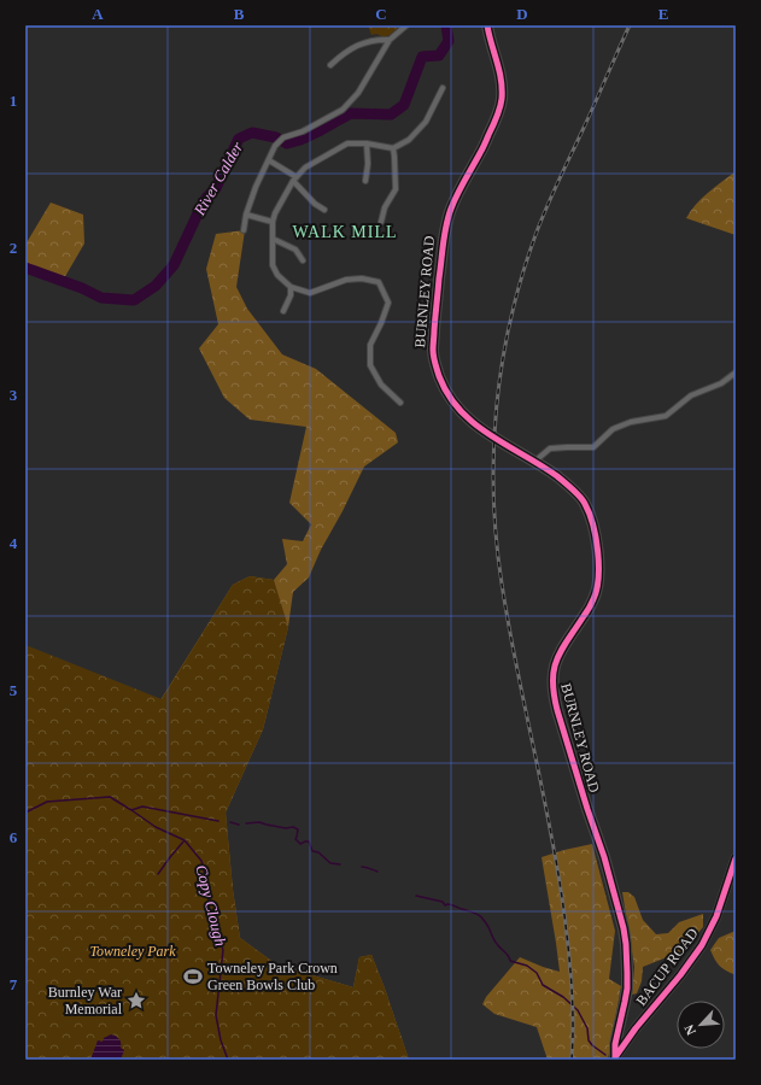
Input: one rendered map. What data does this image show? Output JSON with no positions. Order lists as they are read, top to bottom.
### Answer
{
  "streets": {
    "highway": ["BURNLEY ROAD"],
    "main road": ["BACUP ROAD"]
  },
  "crossings": [
    ["BURNLEY ROAD", "BACUP ROAD"]
  ],
  "districts": ["WALK MILL"],
  "water": ["River Calder", "Copy Clough"],
  "parks": ["Towneley Park"],
  "places": {
    "sports": ["Towneley Park Crown Green Bowls Club"],
    "place": ["Burnley War Memorial"]
  },
  "north": "bottom left",
  "grid": {
    "columns": [
      "A",
      "B",
      "C",
      "D",
      "E"
    ],
    "rows": [
      "1",
      "2",
      "3",
      "4",
      "5",
      "6",
      "7"
    ]
  }
}
